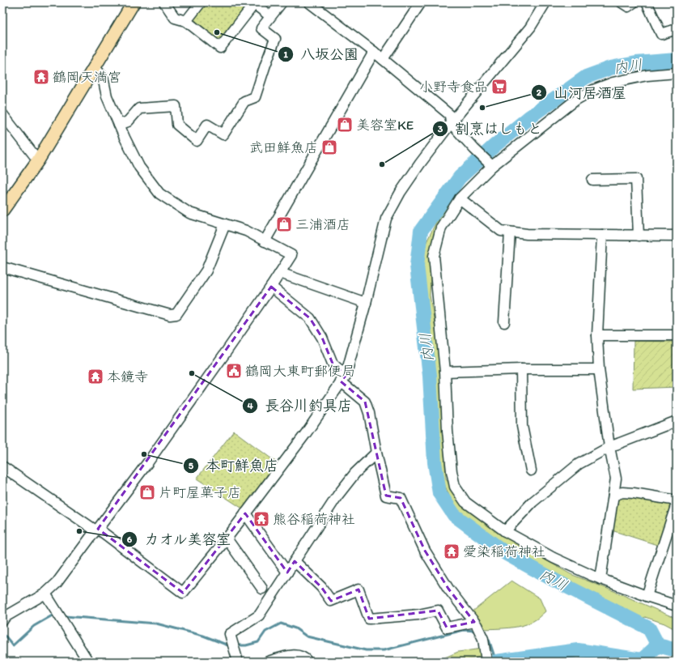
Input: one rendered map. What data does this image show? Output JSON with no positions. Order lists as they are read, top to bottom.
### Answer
{
  "water": ["内川"],
  "places": {
    "other": [
      "八坂公園",
      "山河居酒屋",
      "割烹はしもと",
      "長谷川釣具店",
      "本町鮮魚店",
      "カオル美容室"
    ],
    "temple": [
      "鶴岡天満宮",
      "本鏡寺",
      "熊谷稲荷神社",
      "愛染稲荷神社"
    ],
    "supermarket": ["小野寺食品"],
    "shop": [
      "美容室KE",
      "武田鮮魚店",
      "三浦酒店",
      "片町屋菓子店"
    ],
    "public building": ["鶴岡大東町郵便局"]
  }
}
